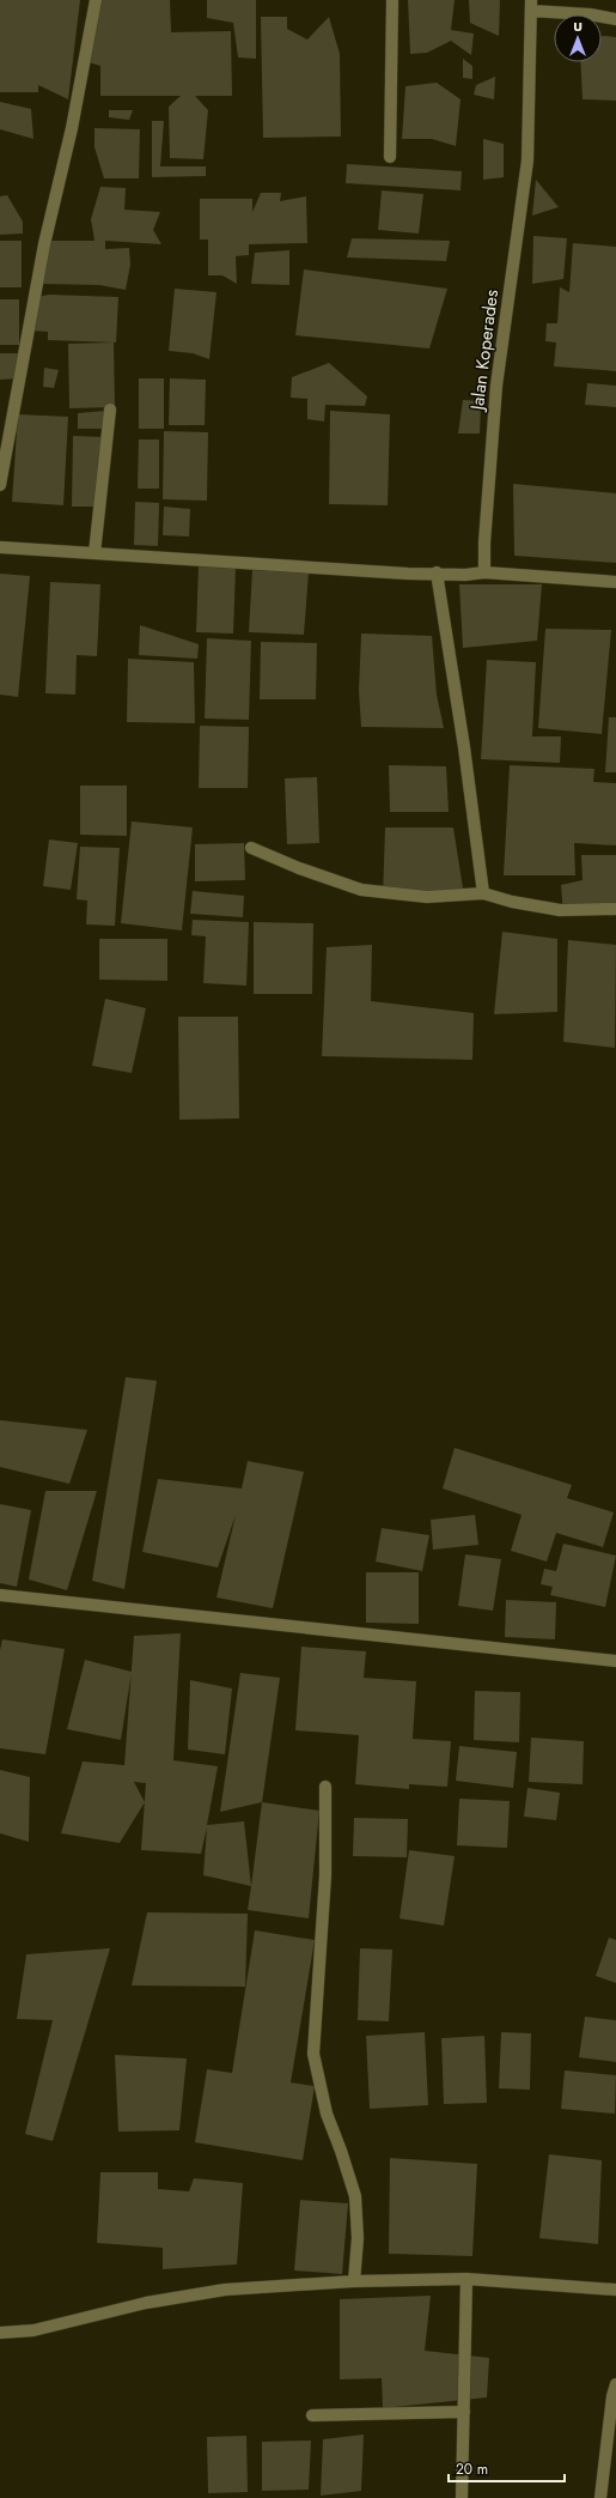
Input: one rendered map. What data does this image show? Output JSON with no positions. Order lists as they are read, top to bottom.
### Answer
{
  "streets": {
    "street": ["Jalan Koperades"]
  },
  "scale_bar": "20 m",
  "north": "top"
}
